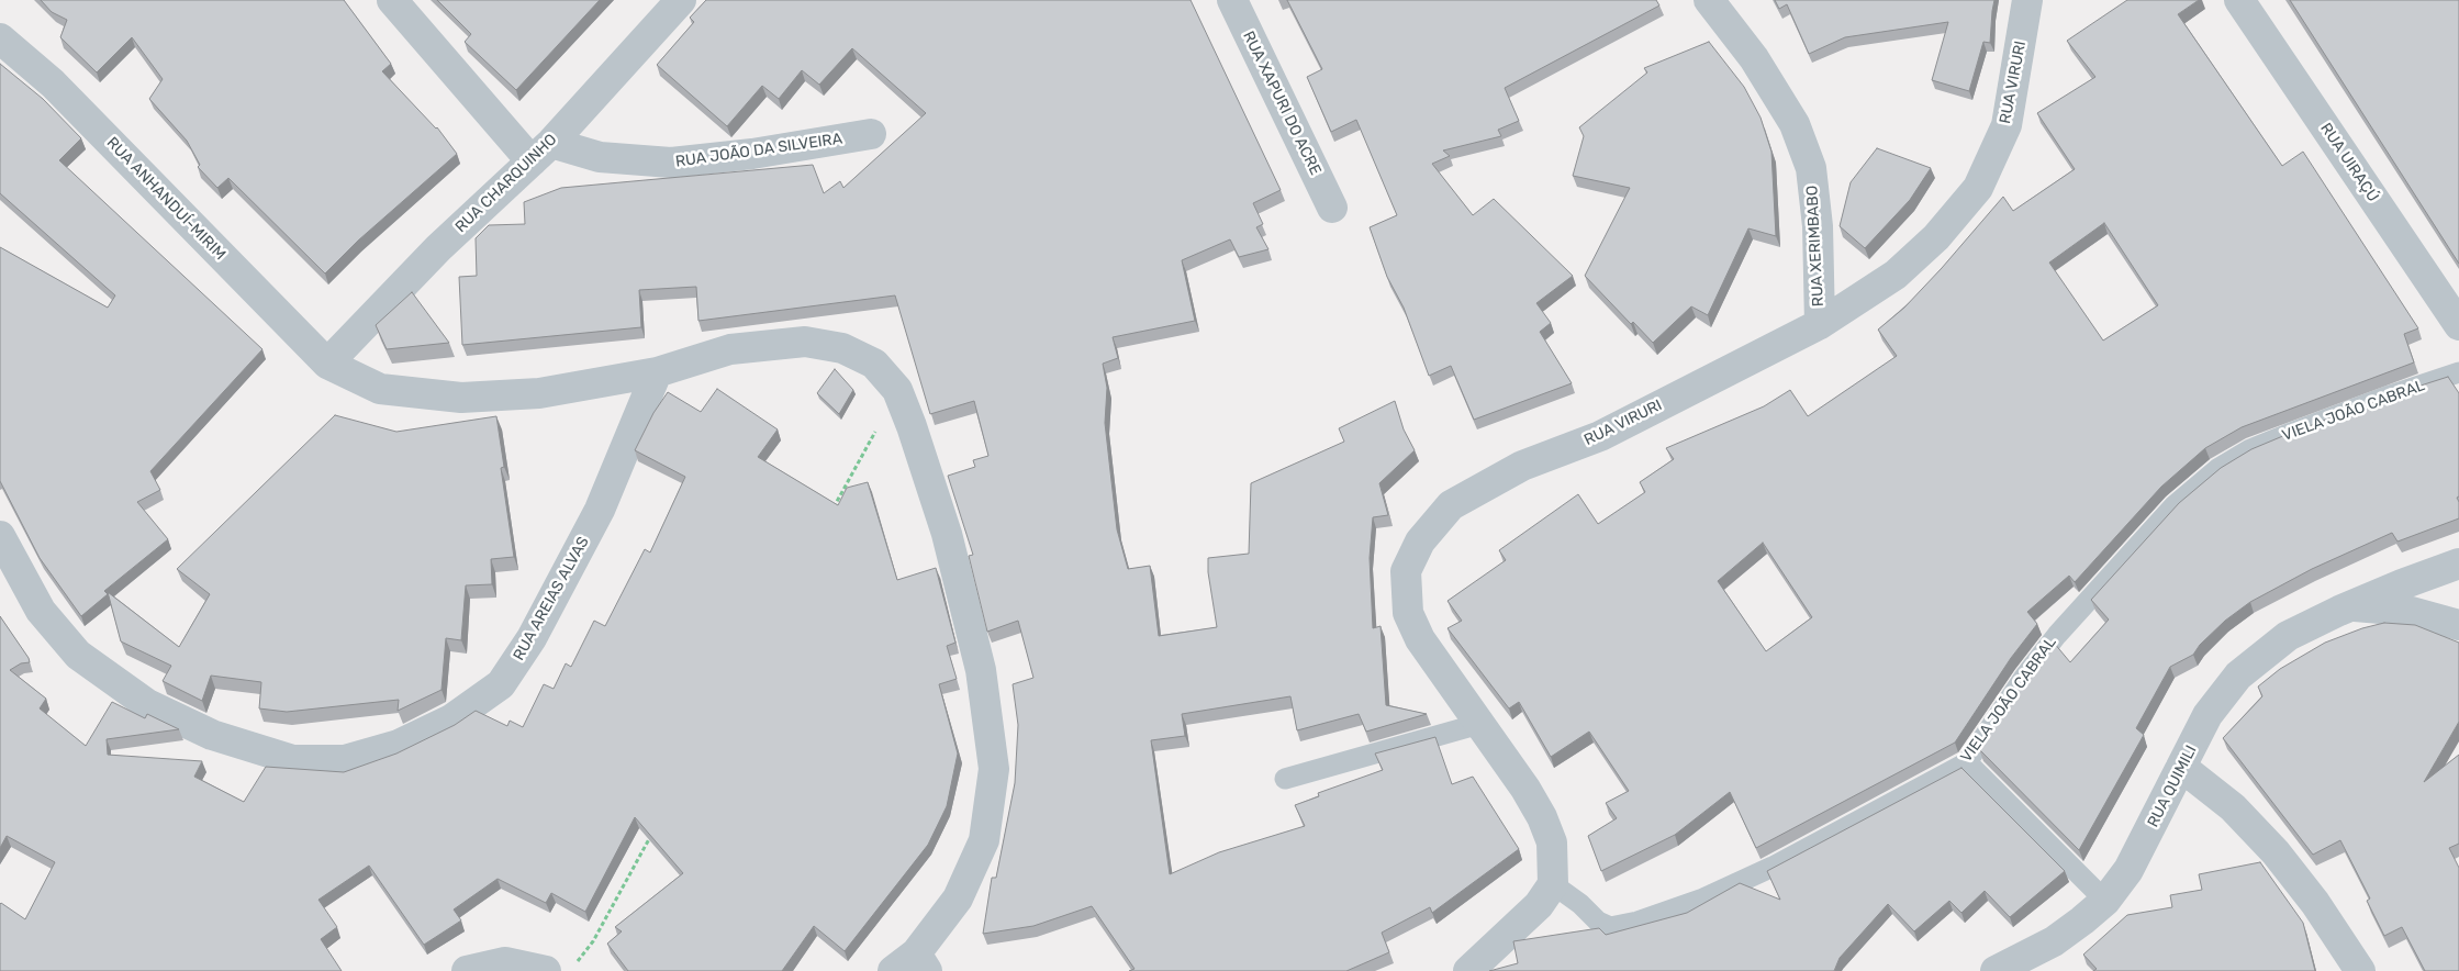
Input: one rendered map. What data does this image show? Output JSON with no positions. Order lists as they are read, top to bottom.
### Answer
{
  "streets": {
    "street": [
      "RUA VIRURI",
      "RUA XAPURI DO ACRE",
      "RUA JOÃO DA SILVEIRA",
      "RUA UIRAÇÚ",
      "RUA CHARQUINHO",
      "RUA ANHANDUÍ-MIRIM",
      "RUA XERIMBABO",
      "RUA AREIAS ALVAS",
      "RUA QUIMILI"
    ],
    "lane": ["VIELA JOÃO CABRAL"]
  },
  "crossings": [
    ["RUA VIRURI", "RUA XERIMBABO"],
    ["RUA VIRURI", "VIELA JOÃO CABRAL"],
    ["RUA JOÃO DA SILVEIRA", "RUA CHARQUINHO"],
    ["RUA CHARQUINHO", "RUA ANHANDUÍ-MIRIM"],
    ["RUA ANHANDUÍ-MIRIM", "RUA AREIAS ALVAS"]
  ]
}
